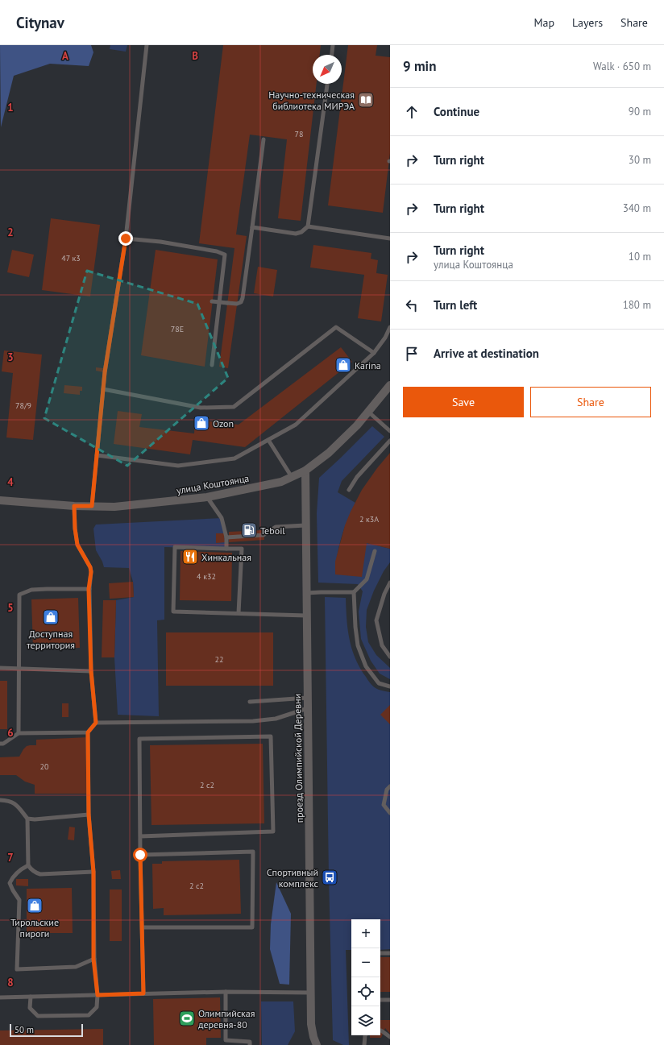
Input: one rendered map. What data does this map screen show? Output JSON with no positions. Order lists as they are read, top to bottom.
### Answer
{
  "streets": {
    "street": ["улица Коштоянца", "проезд Олимпийской Деревни"]
  },
  "crossings": [
    ["улица Коштоянца", "проезд Олимпийской Деревни"]
  ],
  "places": {
    "library": ["Научно-техническая библиотека МИРЭА"],
    "shop": [
      "Karina",
      "Ozon",
      "Доступная территория",
      "Тирольские пироги"
    ],
    "fuel station": ["Teboil"],
    "restaurant": ["Хинкальная"],
    "bus stop": ["Спортивный комплекс"],
    "sports": ["Олимпийская деревня-80"]
  },
  "house_numbers": [
    "78",
    "47 к3",
    "78Е",
    "78/9",
    "2 к3А",
    "4 к32",
    "22",
    "20",
    "2 с2",
    "2 с2"
  ],
  "scale_bar": "50 m",
  "north": "bottom left",
  "page": {
    "header": "Citynav",
    "nav": ["Map", "Layers", "Share"],
    "heading": ["9 min", "Walk · 650 m"],
    "list": [
      ["Continue", "90 m"],
      ["Turn right", "30 m"],
      ["Turn right", "340 m"],
      ["Turn right", "улица Коштоянца", "10 m"],
      ["Turn left", "180 m"],
      "Arrive at destination"
    ],
    "buttons": ["Save", "Share"],
    "map_buttons": ["+", "−"],
    "scale": "50 m"
  },
  "grid": {
    "columns": ["A", "B"],
    "rows": [
      "1",
      "2",
      "3",
      "4",
      "5",
      "6",
      "7",
      "8"
    ]
  }
}
